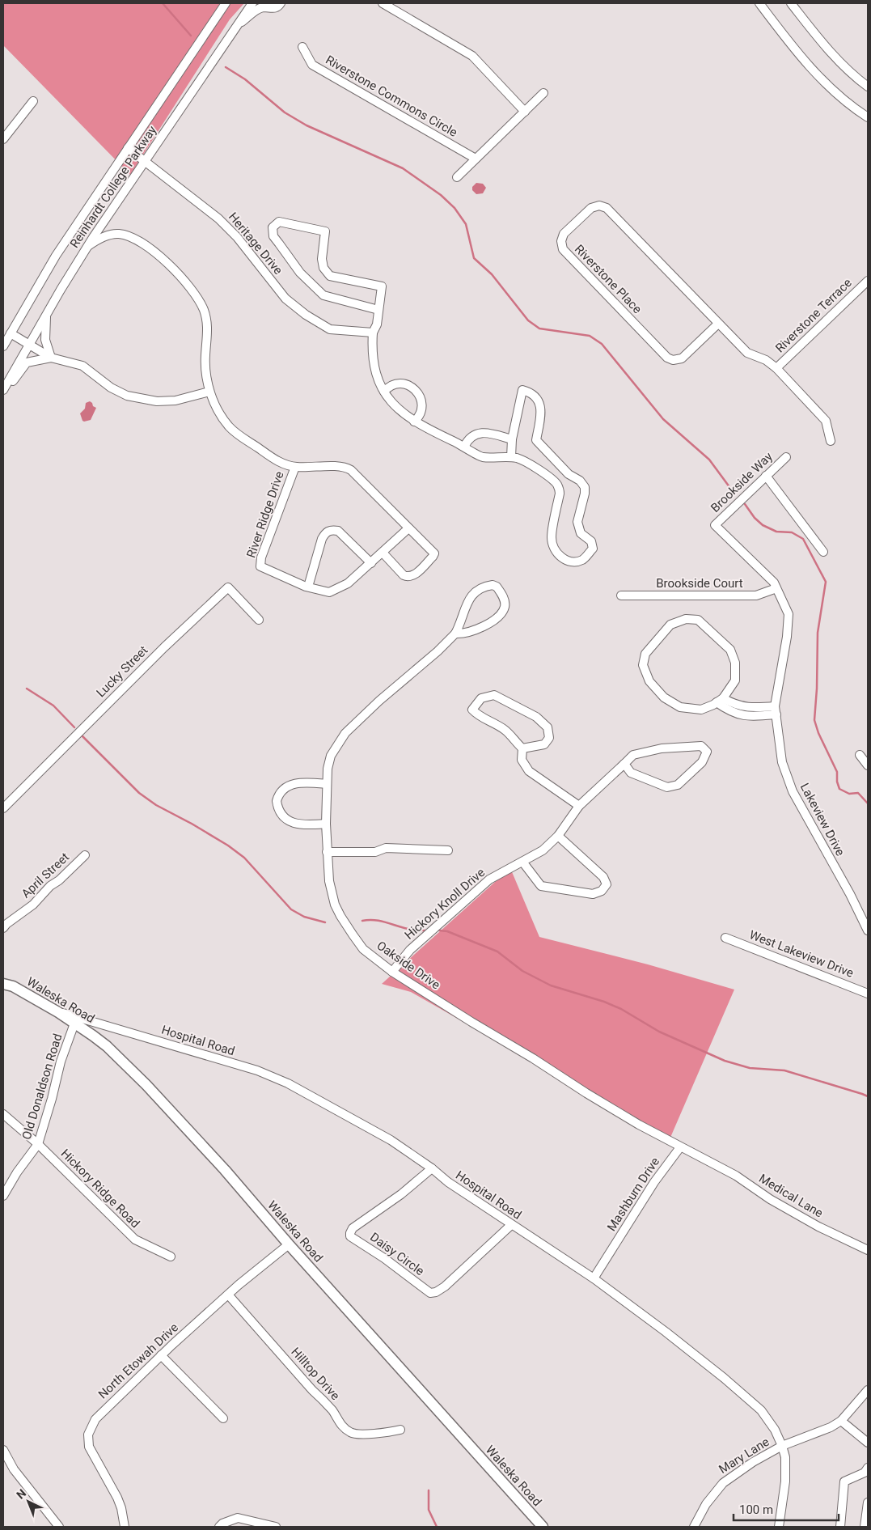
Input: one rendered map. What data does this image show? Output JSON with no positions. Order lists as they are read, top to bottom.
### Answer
{
  "streets": {
    "main road": ["Waleska Road"],
    "street": [
      "Riverstone Commons Circle",
      "Reinhardt College Parkway",
      "Heritage Drive",
      "Riverstone Place",
      "Riverstone Terrace",
      "Brookside Way",
      "River Ridge Drive",
      "Brookside Court",
      "Lucky Street",
      "Lakeview Drive",
      "April Street",
      "Hickory Knoll Drive",
      "West Lakeview Drive",
      "Oakside Drive",
      "Hospital Road",
      "Old Donaldson Road",
      "Hickory Ridge Road",
      "Mashburn Drive",
      "Medical Lane",
      "Daisy Circle",
      "North Etowah Drive",
      "Hilltop Drive",
      "Mary Lane"
    ]
  },
  "crossings": [
    ["Reinhardt College Parkway", "Heritage Drive"],
    ["Reinhardt College Parkway", "River Ridge Drive"],
    ["Riverstone Place", "Riverstone Terrace"],
    ["Brookside Way", "Lakeview Drive"],
    ["Brookside Court", "Lakeview Drive"],
    ["Hickory Knoll Drive", "Oakside Drive"],
    ["Oakside Drive", "Mashburn Drive"],
    ["Oakside Drive", "Medical Lane"],
    ["Waleska Road", "Hospital Road"],
    ["Waleska Road", "Old Donaldson Road"],
    ["Waleska Road", "North Etowah Drive"],
    ["Hospital Road", "Mashburn Drive"],
    ["Hospital Road", "Daisy Circle"],
    ["Hospital Road", "Mary Lane"],
    ["Old Donaldson Road", "Hickory Ridge Road"],
    ["Mashburn Drive", "Medical Lane"],
    ["North Etowah Drive", "Hilltop Drive"]
  ],
  "scale_bar": "100 m",
  "north": "top left"
}
